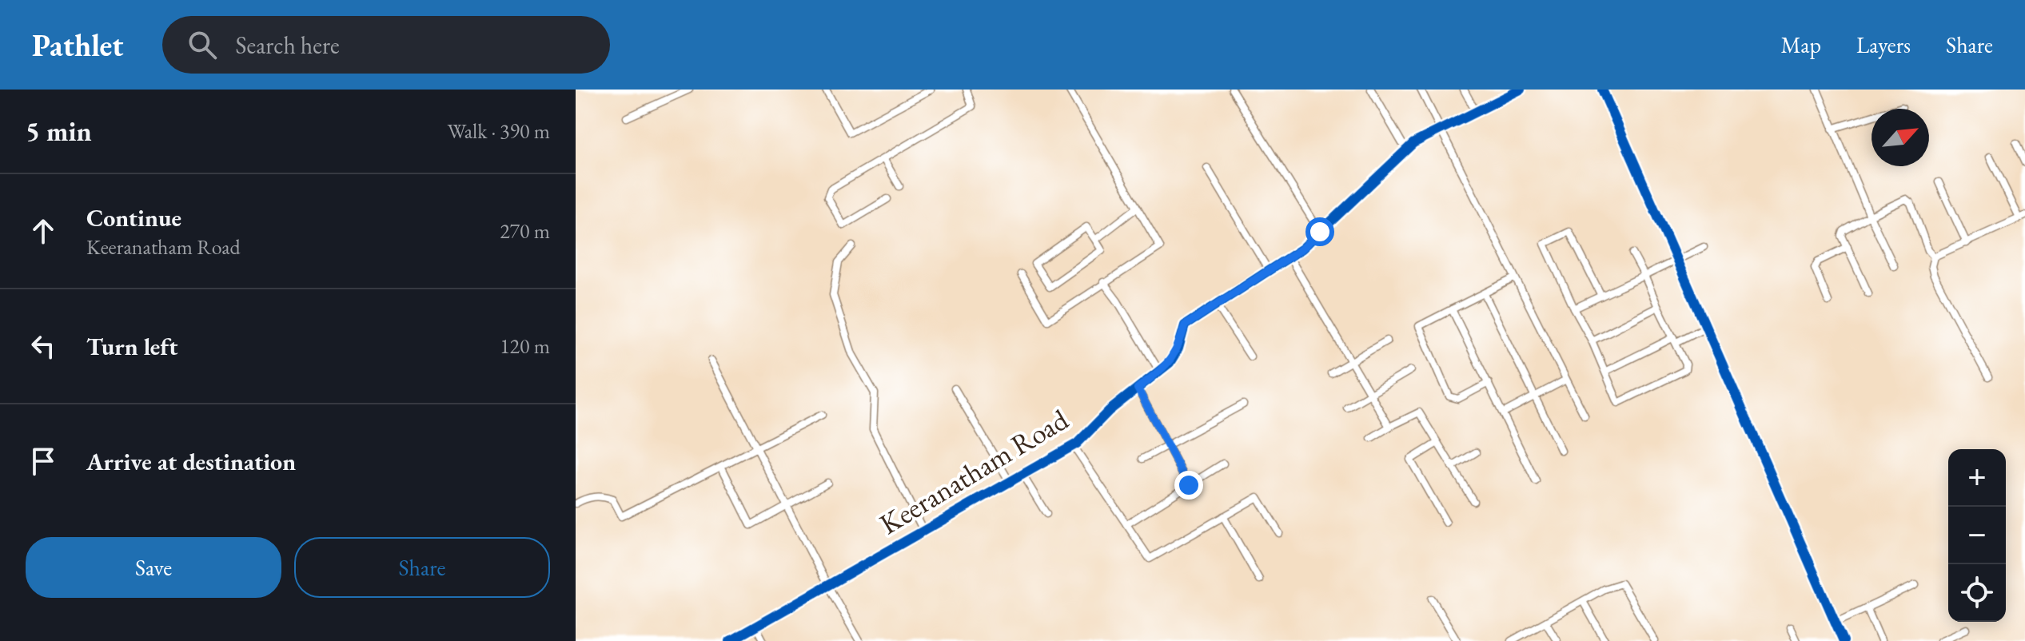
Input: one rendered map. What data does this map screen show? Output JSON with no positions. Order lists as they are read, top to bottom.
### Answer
{
  "streets": {
    "street": ["Keeranatham Road"]
  },
  "north": "top right",
  "page": {
    "header": "Pathlet",
    "search": "Search here",
    "nav": ["Map", "Layers", "Share"],
    "heading": ["5 min", "Walk · 390 m"],
    "list": [
      ["Continue", "Keeranatham Road", "270 m"],
      ["Turn left", "120 m"],
      "Arrive at destination"
    ],
    "map_buttons": ["+", "−"],
    "buttons": ["Save", "Share"]
  }
}
